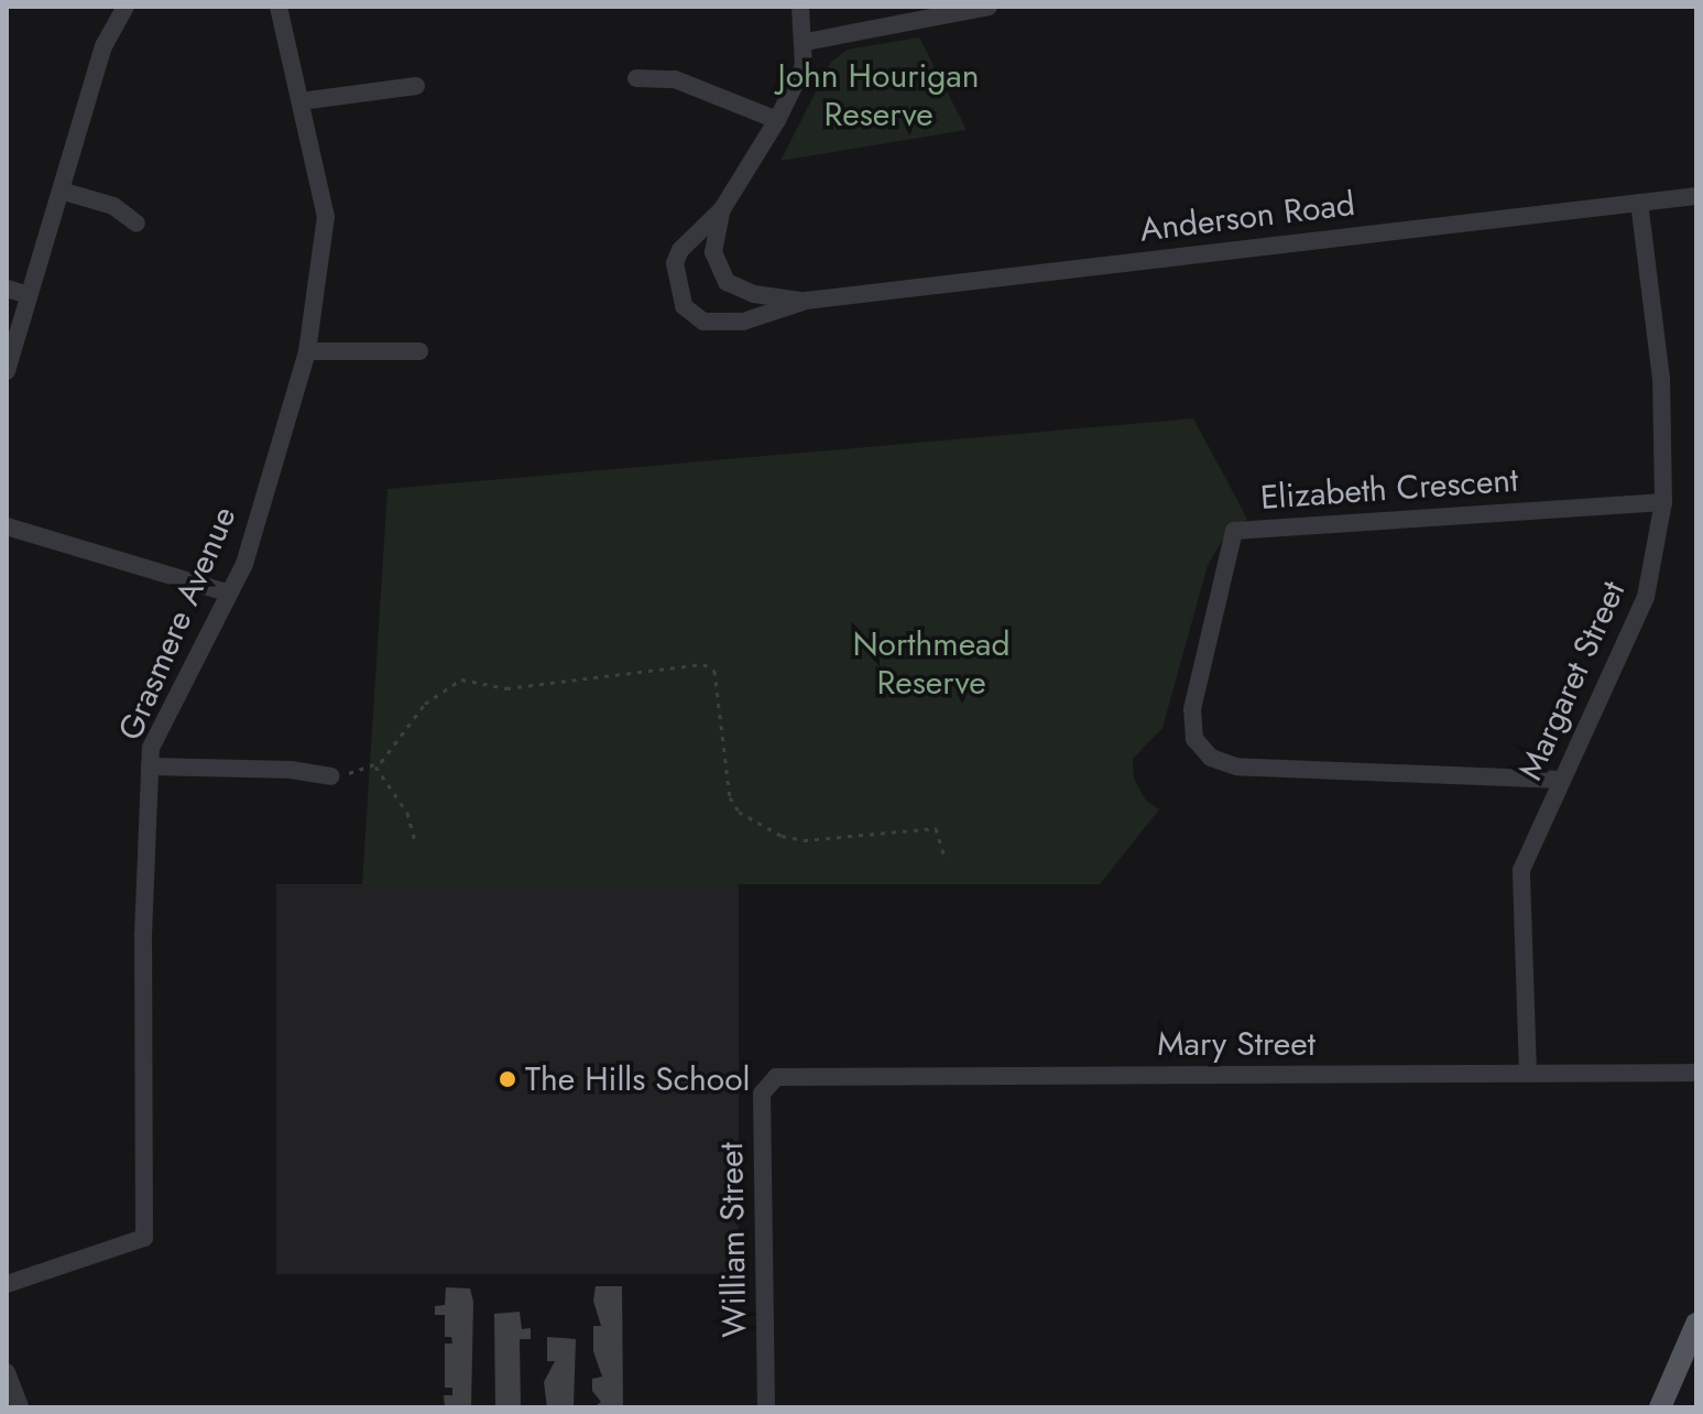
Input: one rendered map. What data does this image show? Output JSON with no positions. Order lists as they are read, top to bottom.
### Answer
{
  "streets": {
    "street": [
      "Anderson Road",
      "Elizabeth Crescent",
      "Grasmere Avenue",
      "Margaret Street",
      "Mary Street",
      "William Street"
    ]
  },
  "crossings": [
    ["Anderson Road", "Margaret Street"],
    ["Elizabeth Crescent", "Margaret Street"],
    ["Margaret Street", "Mary Street"],
    ["Mary Street", "William Street"]
  ],
  "parks": ["John Hourigan Reserve", "Northmead Reserve"],
  "places": ["The Hills School"]
}
